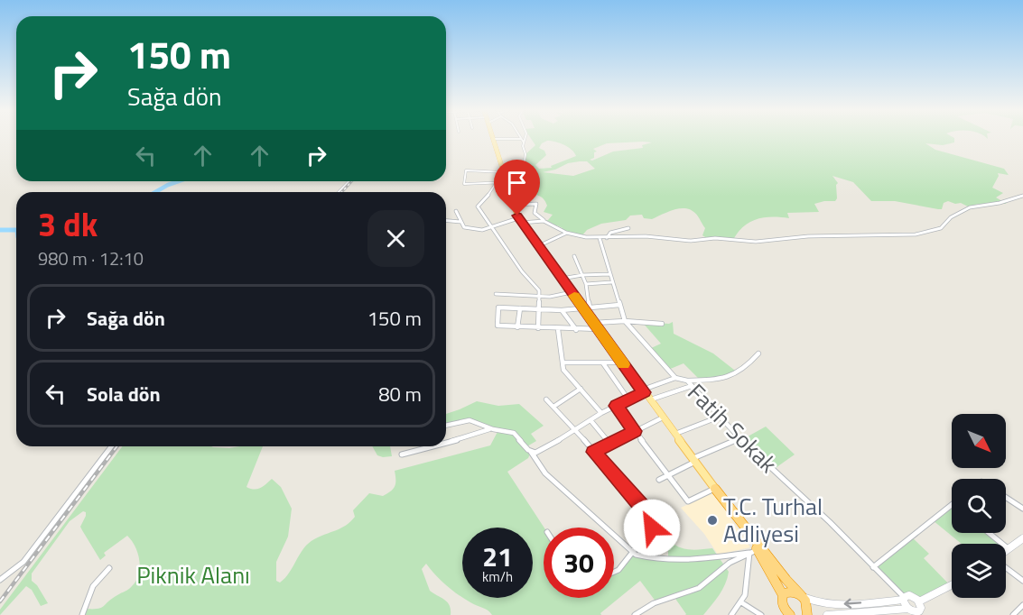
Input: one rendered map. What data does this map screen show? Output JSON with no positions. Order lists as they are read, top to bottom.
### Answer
{
  "streets": {
    "street": ["Fatih Sokak"]
  },
  "parks": ["Piknik Alanı"],
  "places": ["T.C. Turhal Adliyesi"],
  "north": "bottom right",
  "page": {
    "turn": ["150 m", "Sağa dön"],
    "heading": ["3 dk", "980 m · 12:10"],
    "list": [
      {
        "name": "Sağa dön",
        "value": "150 m"
      },
      {
        "name": "Sola dön",
        "value": "80 m"
      }
    ],
    "speed": "21 km/h",
    "limit": "30"
  }
}
